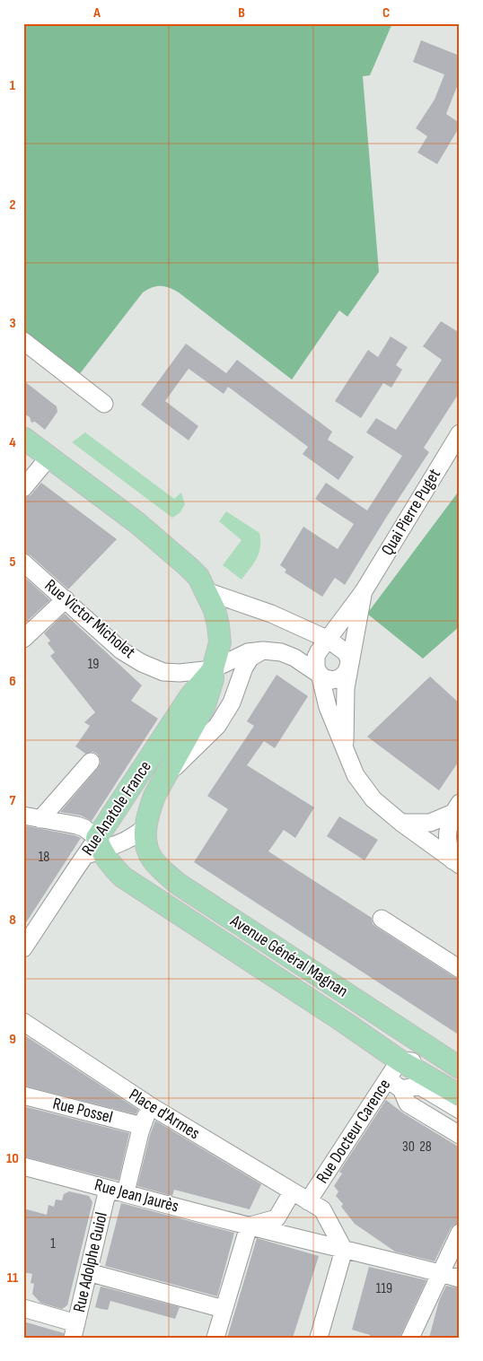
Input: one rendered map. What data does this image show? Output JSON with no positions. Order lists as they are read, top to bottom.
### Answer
{
  "streets": {
    "main road": ["Rue Anatole France", "Avenue Général Magnan"],
    "street": [
      "Quai Pierre Puget",
      "Rue Victor Micholet",
      "Rue Possel",
      "Place d'Armes",
      "Rue Docteur Carence",
      "Rue Jean Jaurès",
      "Rue Adolphe Guiol"
    ]
  },
  "crossings": [
    ["Rue Victor Micholet", "Rue Anatole France"],
    ["Rue Victor Micholet", "Avenue Général Magnan"],
    ["Rue Anatole France", "Avenue Général Magnan"],
    ["Avenue Général Magnan", "Rue Docteur Carence"],
    ["Rue Possel", "Rue Adolphe Guiol"],
    ["Place d'Armes", "Rue Docteur Carence"],
    ["Place d'Armes", "Rue Jean Jaurès"],
    ["Place d'Armes", "Rue Adolphe Guiol"],
    ["Rue Jean Jaurès", "Rue Adolphe Guiol"]
  ],
  "house_numbers": [
    "19",
    "18",
    "30",
    "28",
    "1",
    "119"
  ],
  "grid": {
    "columns": ["A", "B", "C"],
    "rows": [
      "1",
      "2",
      "3",
      "4",
      "5",
      "6",
      "7",
      "8",
      "9",
      "10",
      "11"
    ]
  }
}
